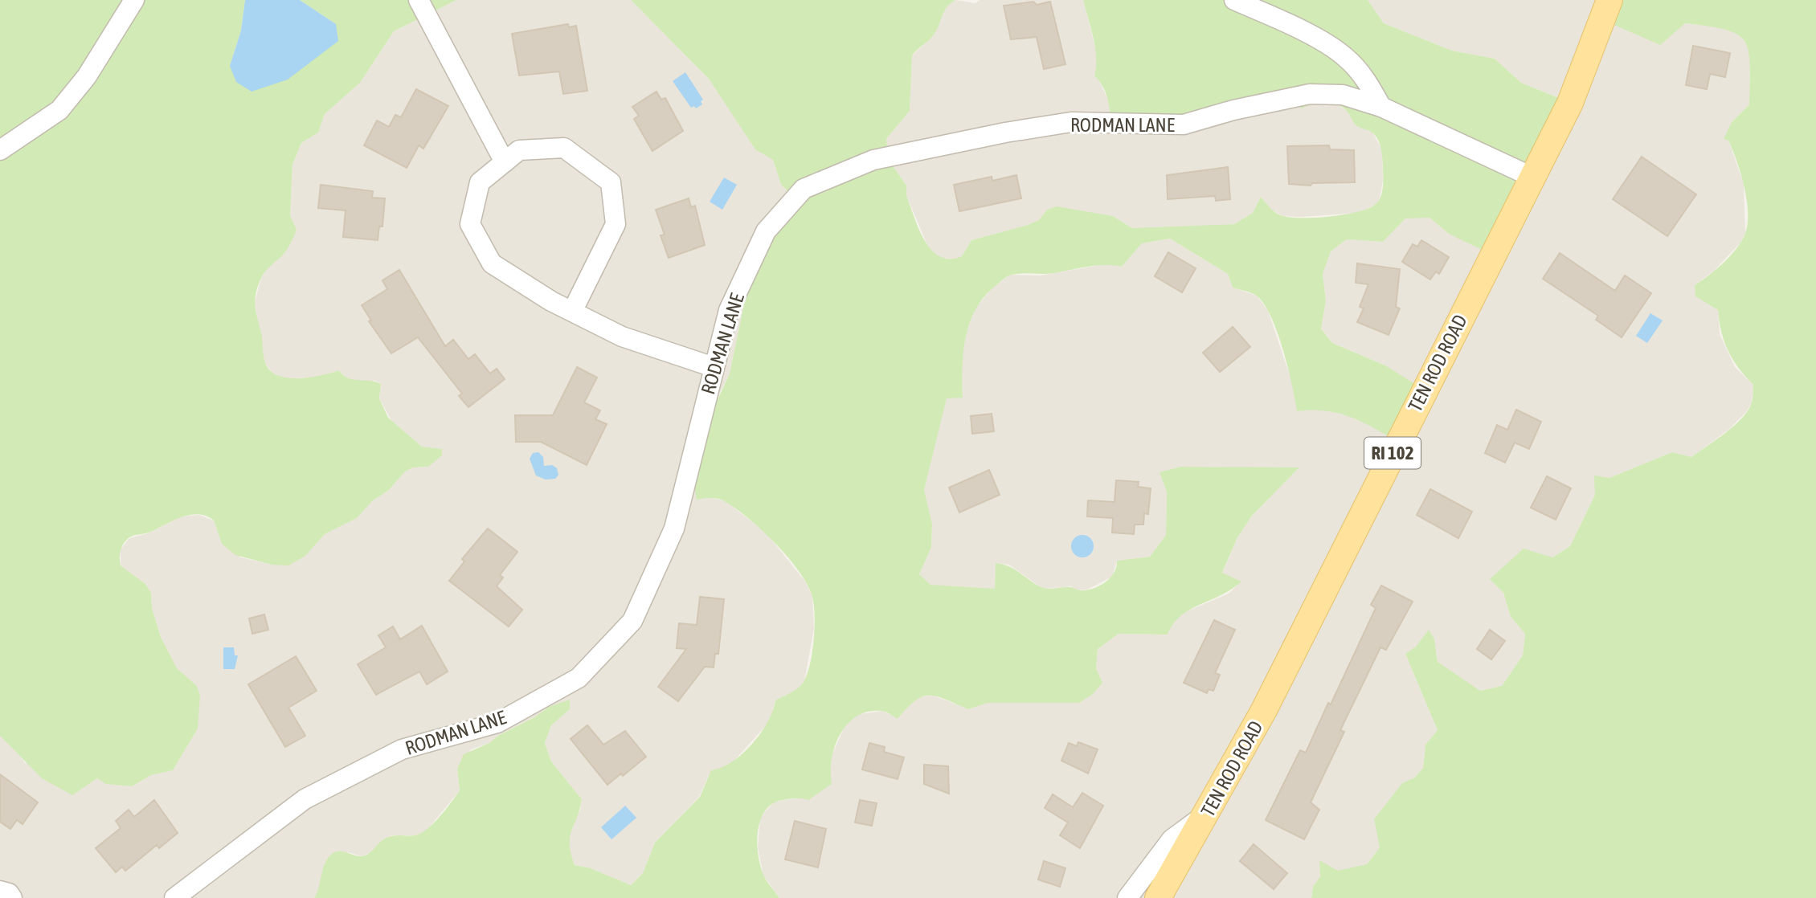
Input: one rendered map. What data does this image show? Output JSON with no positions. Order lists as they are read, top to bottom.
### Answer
{
  "streets": {
    "main road": ["TEN ROD ROAD", "RI 102"],
    "street": ["RODMAN LANE"]
  },
  "crossings": [
    ["RODMAN LANE", "TEN ROD ROAD"]
  ]
}
